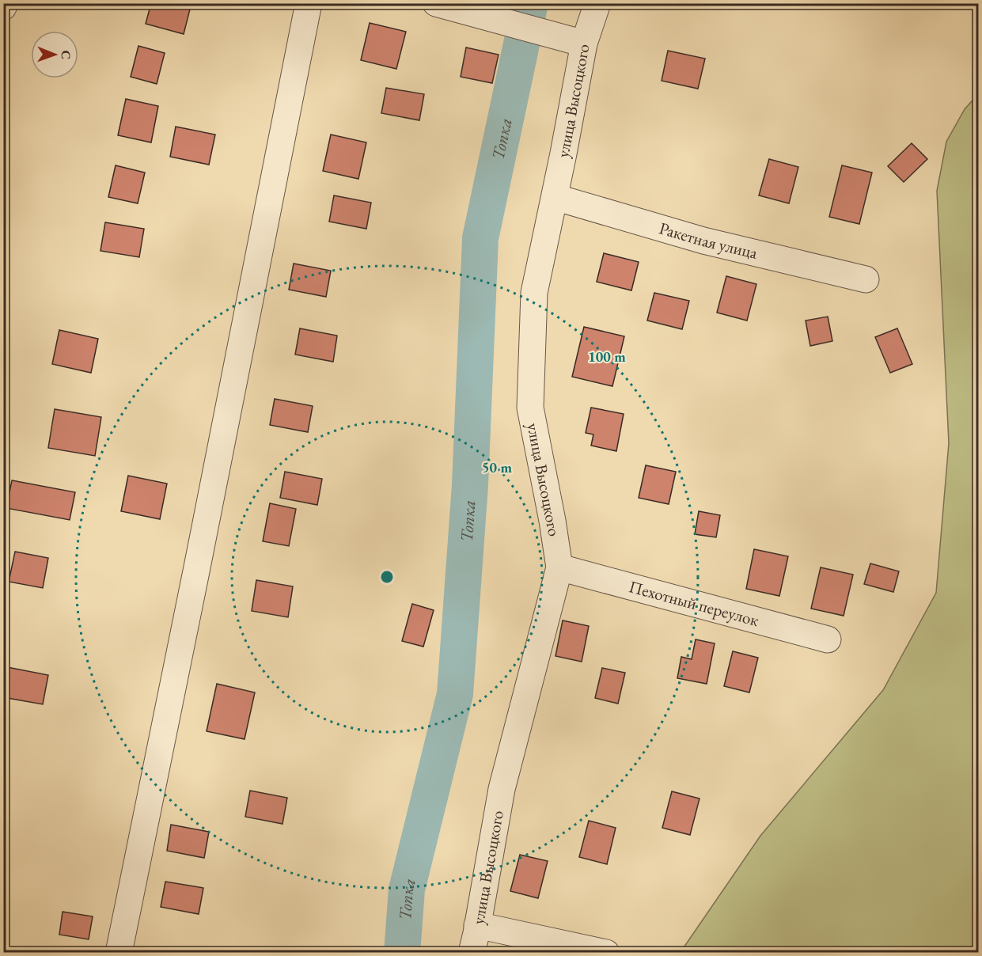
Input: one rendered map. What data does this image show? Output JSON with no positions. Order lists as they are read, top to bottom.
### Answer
{
  "streets": {
    "street": ["улица Высоцкого", "Ракетная улица", "Пехотный переулок"]
  },
  "crossings": [
    ["улица Высоцкого", "Ракетная улица"],
    ["улица Высоцкого", "Пехотный переулок"]
  ],
  "water": ["Топка"],
  "north": "right",
  "rings": ["100 m", "50 m"]
}
